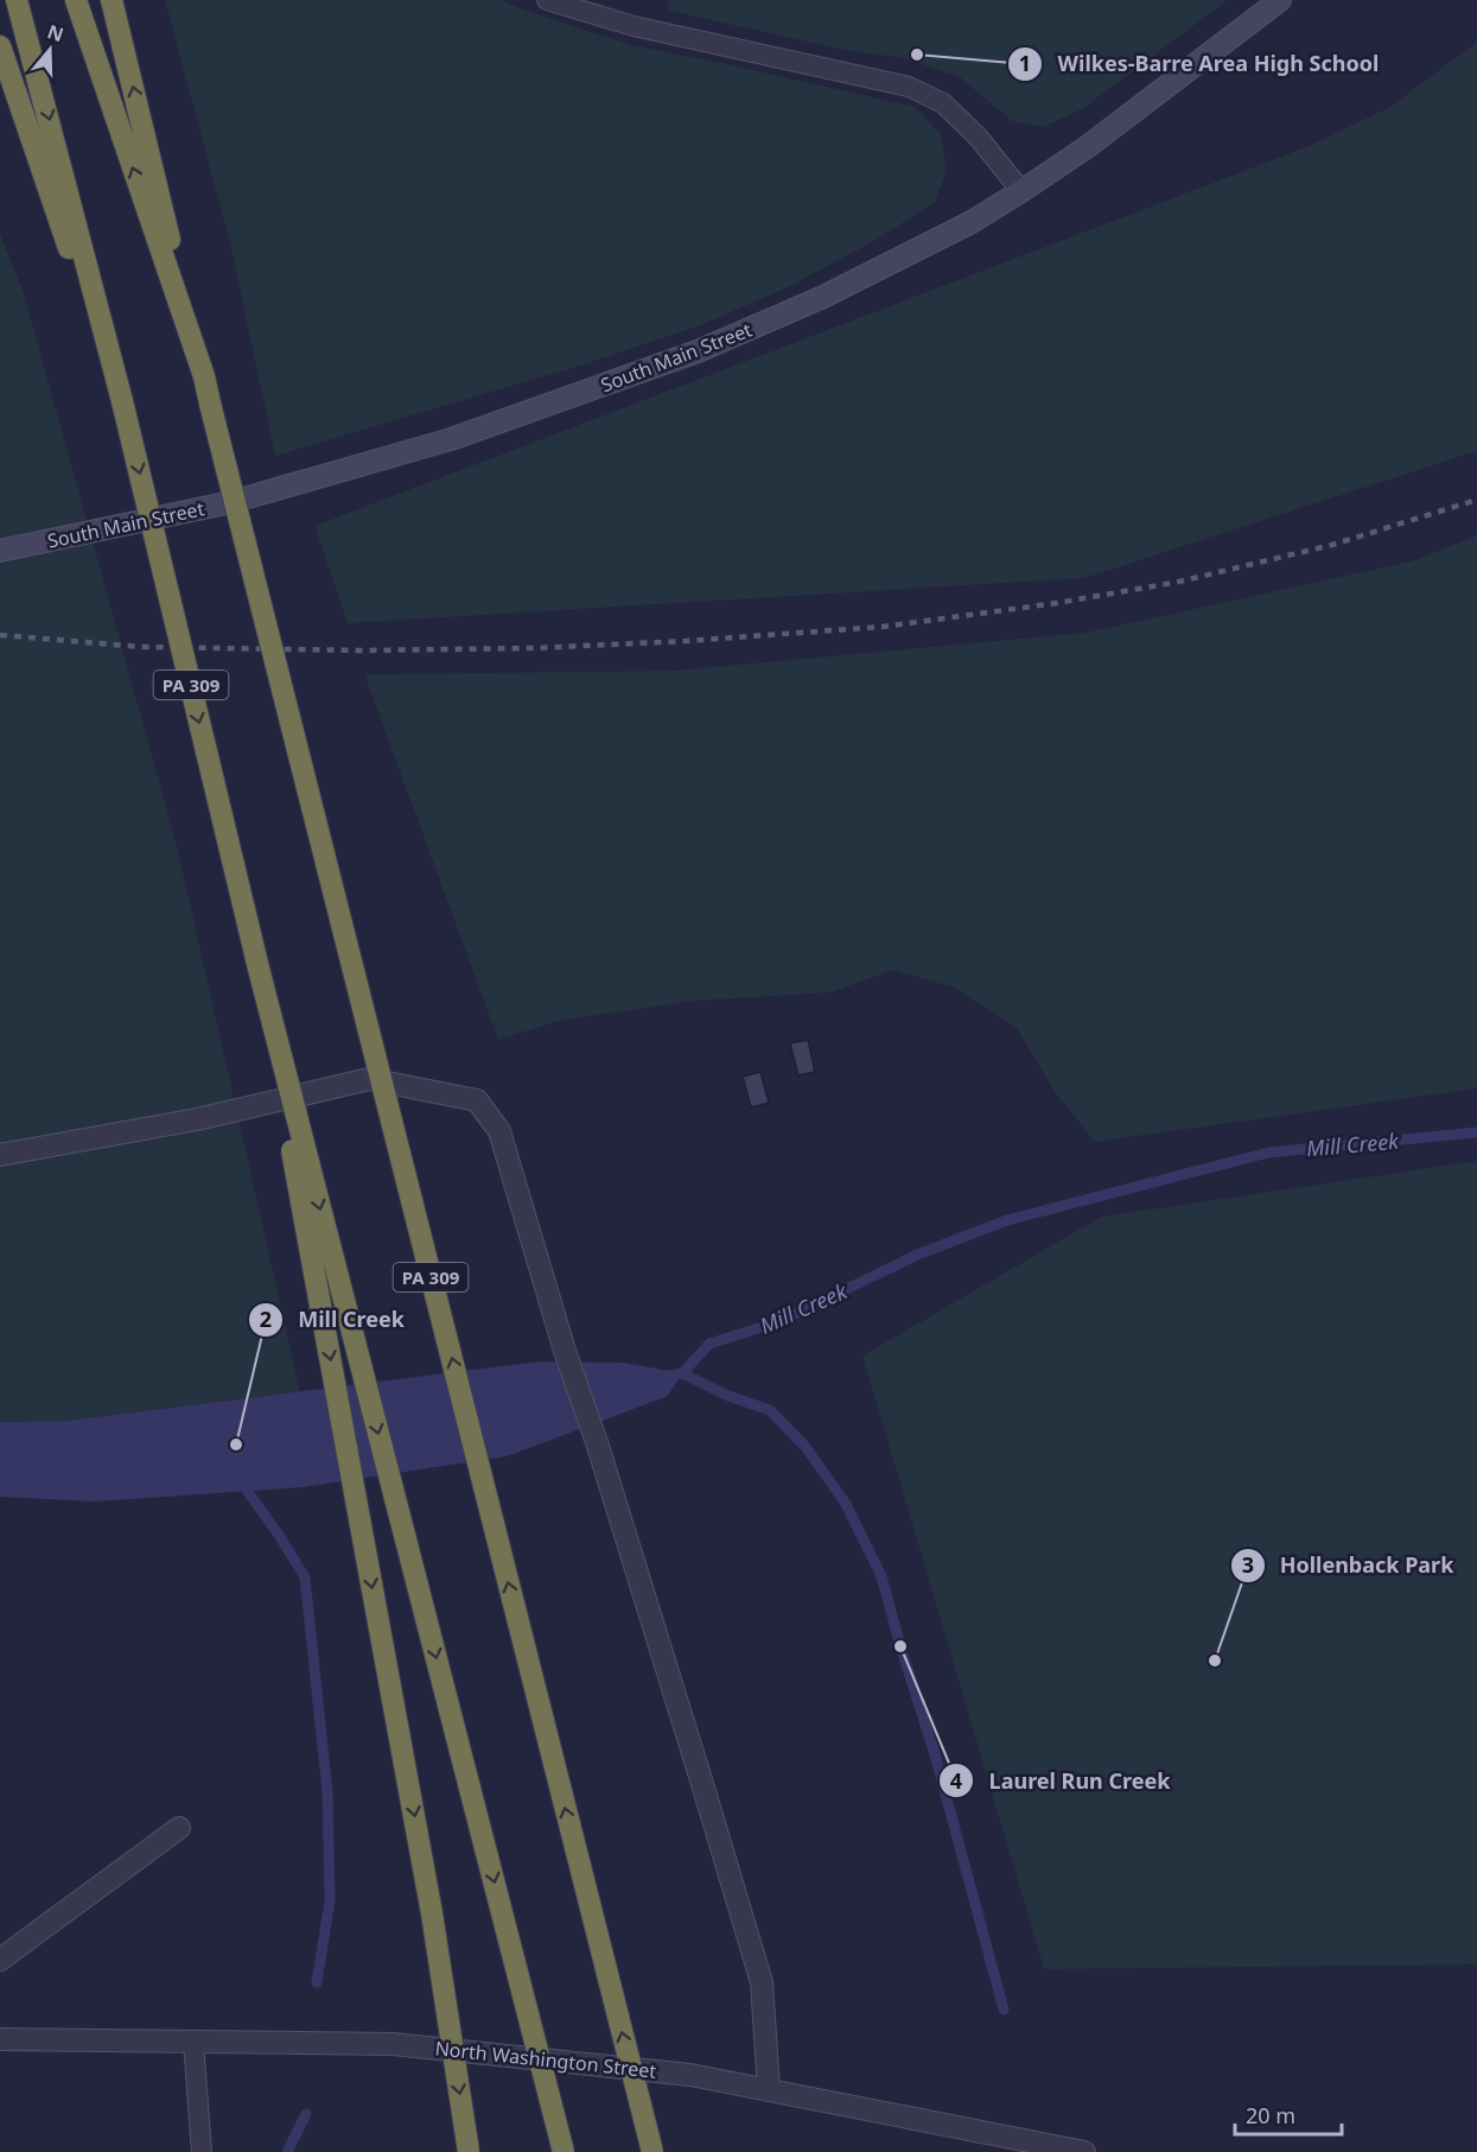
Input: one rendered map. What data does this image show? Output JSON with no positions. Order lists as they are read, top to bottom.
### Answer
{
  "streets": {
    "highway": ["PA 309"],
    "main road": ["South Main Street"],
    "street": ["North Washington Street"]
  },
  "water": ["Mill Creek"],
  "places": [
    "Wilkes-Barre Area High School",
    "Mill Creek",
    "Laurel Run Creek",
    "Hollenback Park"
  ],
  "scale_bar": "20 m",
  "north": "top"
}
